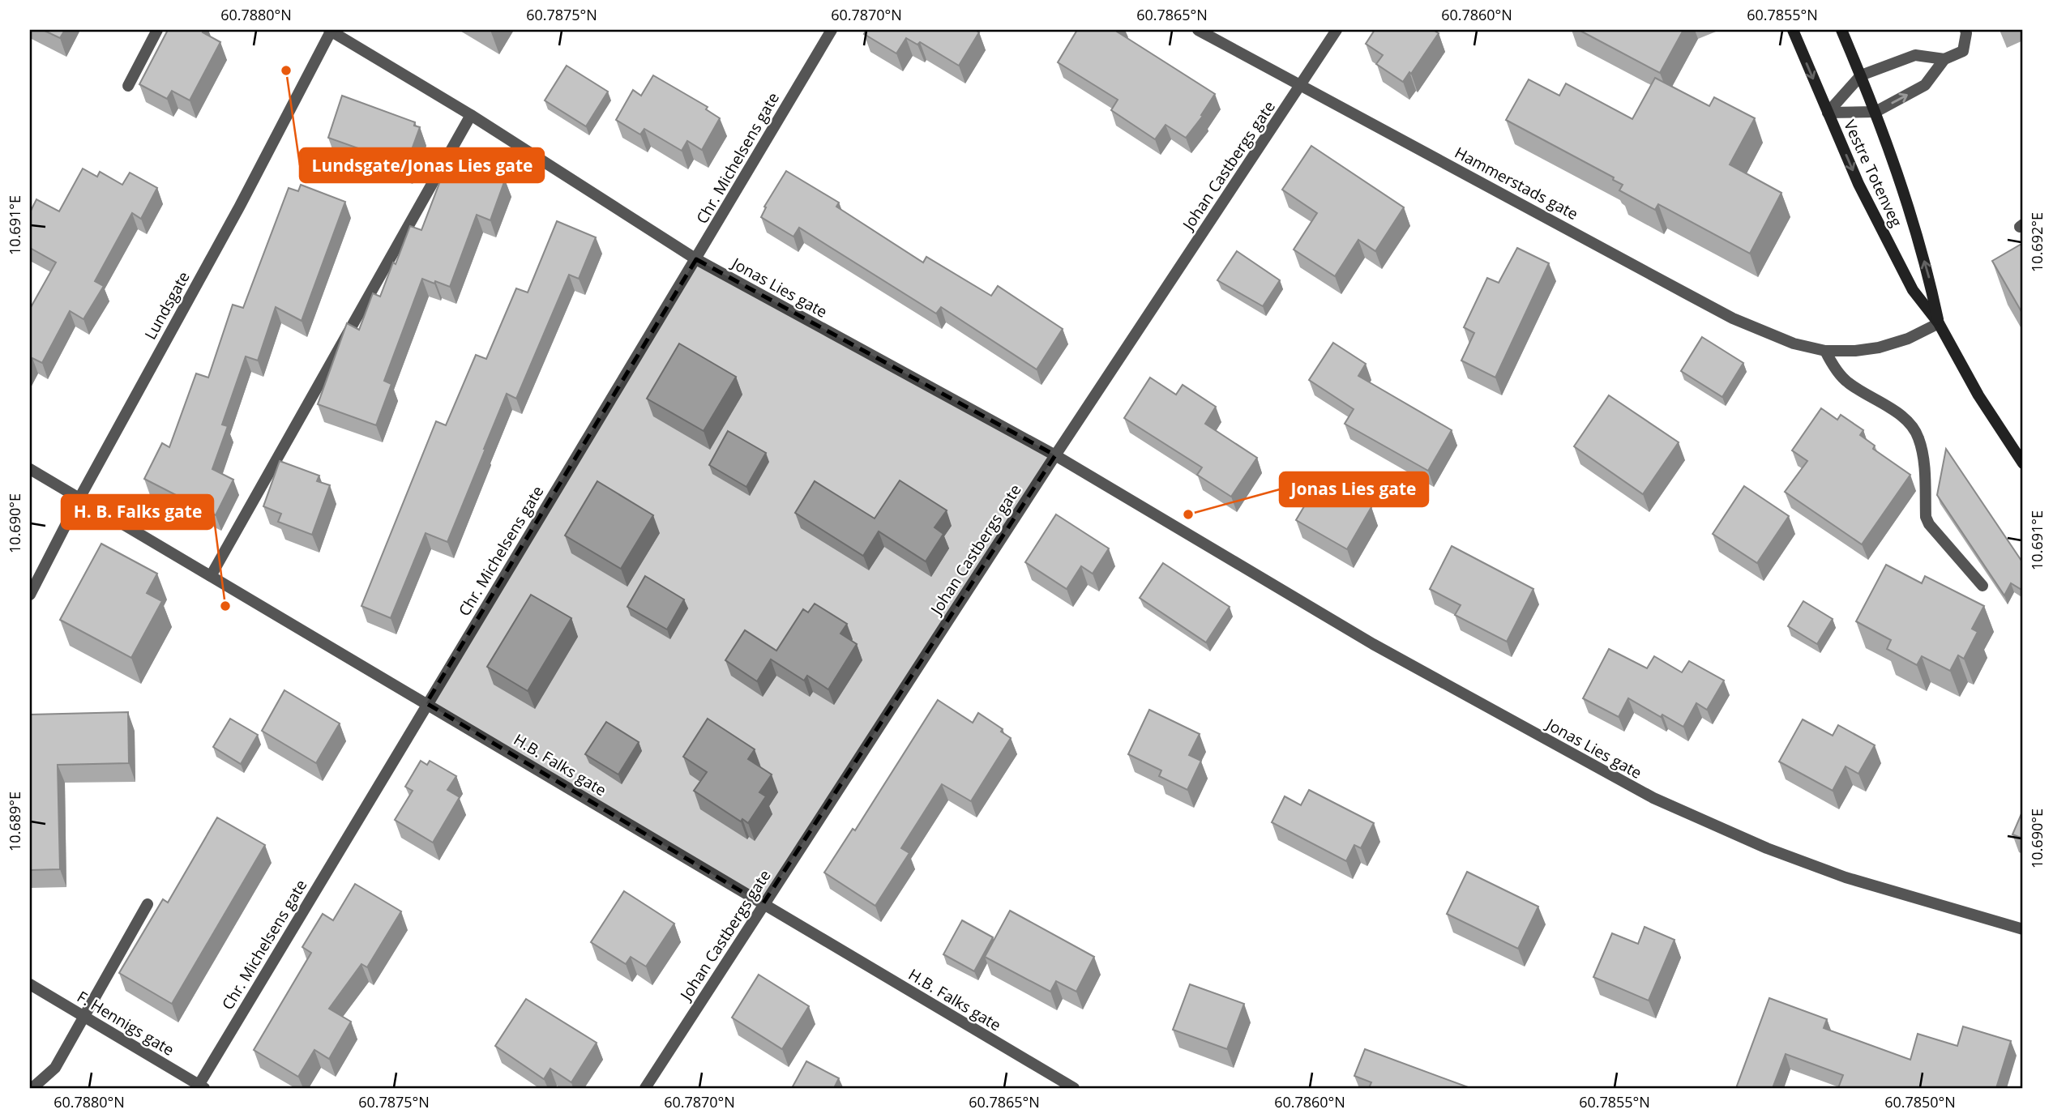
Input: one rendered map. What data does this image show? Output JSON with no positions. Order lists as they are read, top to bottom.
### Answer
{
  "streets": {
    "main road": ["Vestre Totenveg"],
    "street": [
      "Chr. Michelsens gate",
      "Johan Castbergs gate",
      "Hammerstads gate",
      "Jonas Lies gate",
      "Lundsgate",
      "H.B. Falks gate",
      "F. Hennigs gate"
    ]
  },
  "crossings": [
    ["Chr. Michelsens gate", "Jonas Lies gate"],
    ["Chr. Michelsens gate", "H.B. Falks gate"],
    ["Chr. Michelsens gate", "F. Hennigs gate"],
    ["Johan Castbergs gate", "Hammerstads gate"],
    ["Johan Castbergs gate", "Jonas Lies gate"],
    ["Johan Castbergs gate", "H.B. Falks gate"],
    ["Vestre Totenveg", "Hammerstads gate"],
    ["Jonas Lies gate", "Lundsgate"],
    ["Lundsgate", "H.B. Falks gate"]
  ],
  "places": ["Lundsgate/Jonas Lies gate", "Jonas Lies gate", "H. B. Falks gate"],
  "coordinates": [
    "60.7880°N",
    "60.7875°N",
    "60.7870°N",
    "60.7865°N",
    "60.7860°N",
    "60.7855°N",
    "10.691°E",
    "10.692°E",
    "10.690°E",
    "10.689°E",
    "60.7850°N"
  ]
}
